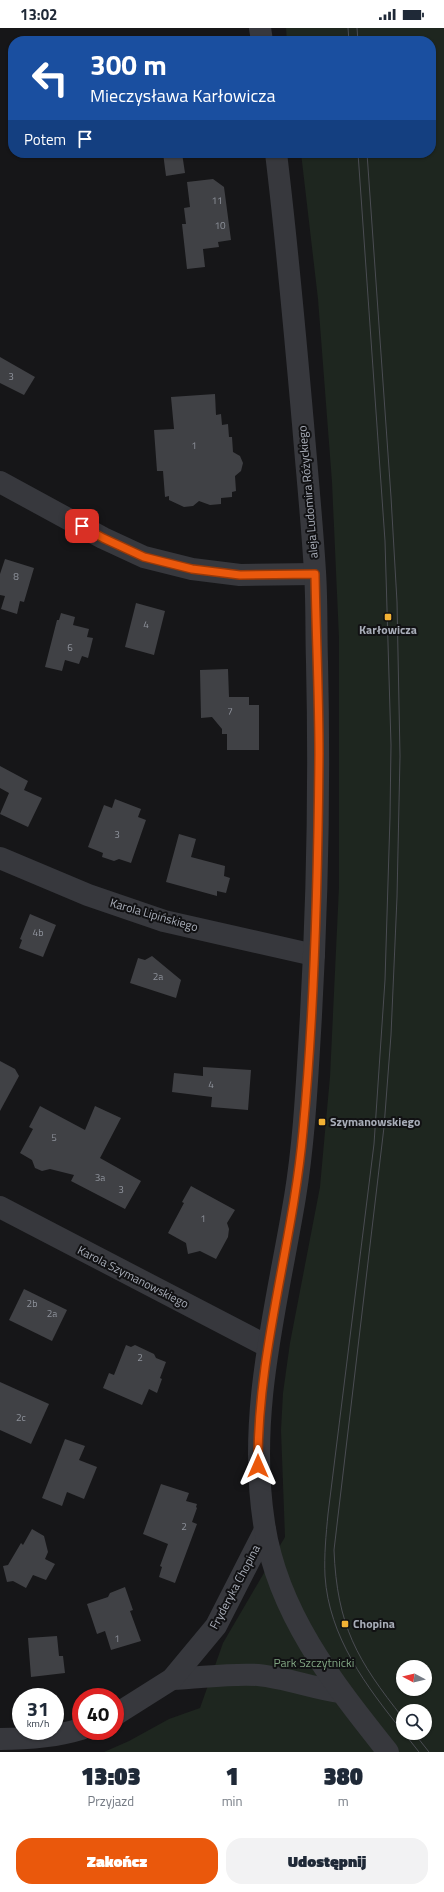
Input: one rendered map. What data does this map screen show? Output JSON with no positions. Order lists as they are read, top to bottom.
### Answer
{
  "streets": {
    "street": [
      "aleja Ludomira Różyckiego",
      "Karola Lipińskiego",
      "Karola Szymanowskiego",
      "Fryderyka Chopina"
    ]
  },
  "crossings": [
    ["aleja Ludomira Różyckiego", "Karola Lipińskiego"],
    ["aleja Ludomira Różyckiego", "Karola Szymanowskiego"],
    ["aleja Ludomira Różyckiego", "Fryderyka Chopina"]
  ],
  "parks": ["Park Szczytnicki"],
  "places": {
    "transit": ["Karłowicza", "Szymanowskiego", "Chopina"]
  },
  "house_numbers": [
    "11",
    "10",
    "3",
    "1",
    "8",
    "4",
    "6",
    "7",
    "3",
    "4b",
    "2a",
    "4",
    "5",
    "3a",
    "3",
    "1",
    "2b",
    "2a",
    "2",
    "2c",
    "2",
    "1"
  ],
  "north": "left",
  "page": {
    "status": "13:02",
    "turn": ["300 m", "Mieczysława Karłowicza"],
    "then": "Potem",
    "speed": "31 km/h",
    "limit": "40",
    "eta": [
      "13:03",
      "Przyjazd",
      "1",
      "min",
      "380",
      "m"
    ],
    "buttons": ["Zakończ", "Udostępnij"]
  }
}
